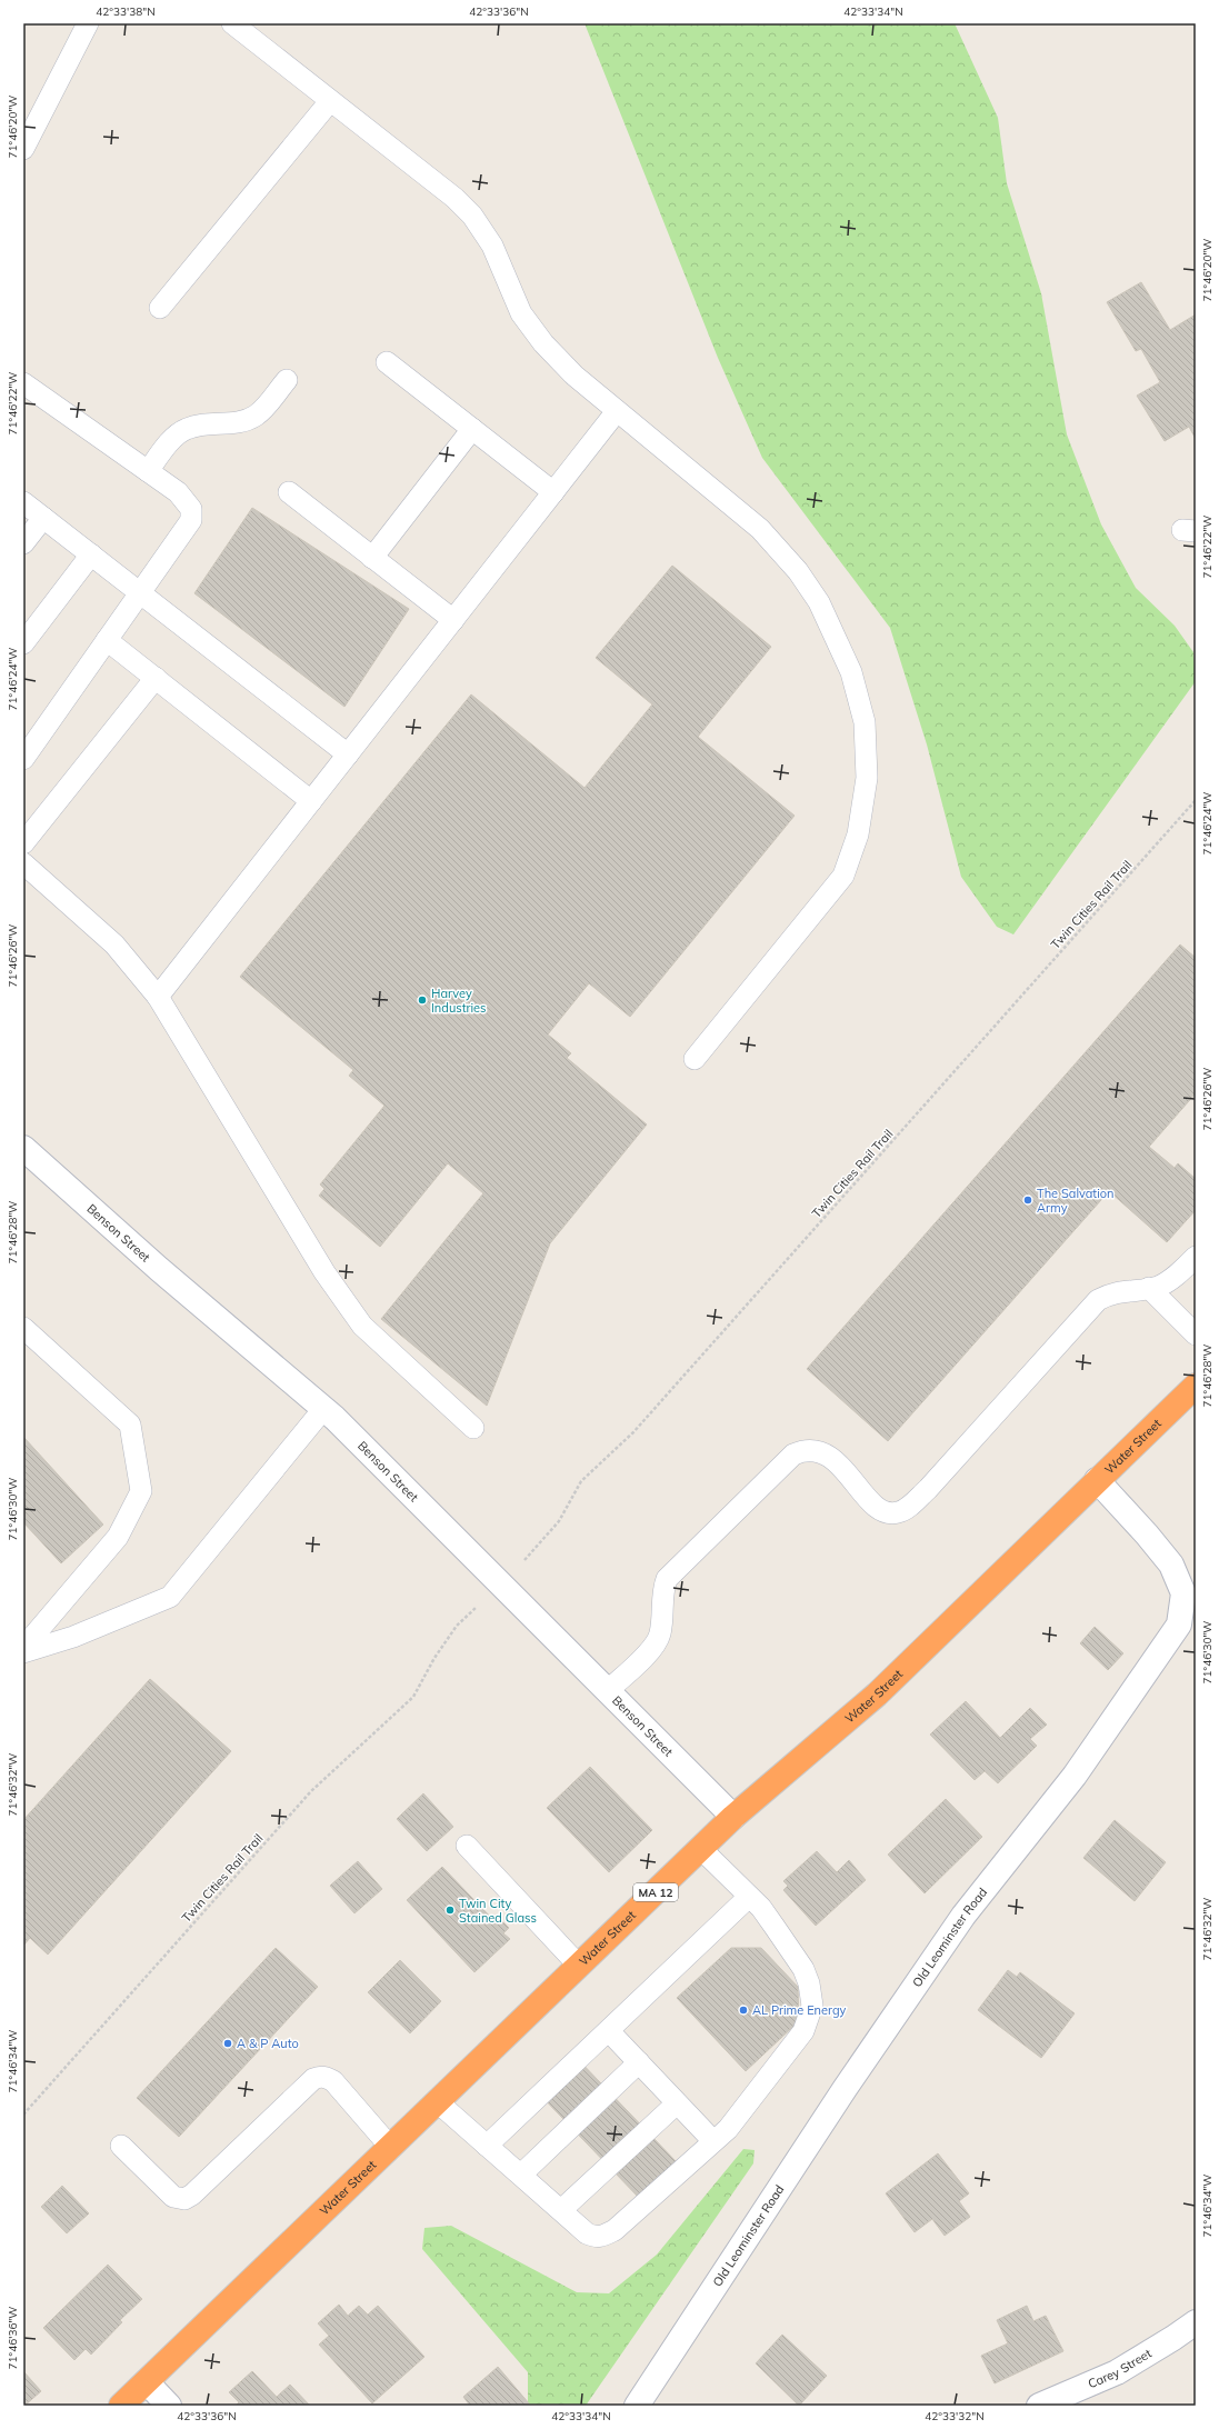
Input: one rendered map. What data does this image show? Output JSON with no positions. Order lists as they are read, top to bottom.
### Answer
{
  "streets": {
    "highway": ["Water Street", "MA 12"],
    "street": ["Benson Street", "Old Leominster Road", "Carey Street"],
    "path": ["Twin Cities Rail Trail"]
  },
  "crossings": [
    ["Benson Street", "Water Street"],
    ["Water Street", "Old Leominster Road"]
  ],
  "places": [
    "Harvey Industries",
    "The Salvation Army",
    "Twin City Stained Glass",
    "AL Prime Energy",
    "A & P Auto"
  ],
  "coordinates": [
    "42°33'38\"N",
    "42°33'36\"N",
    "42°33'34\"N",
    "71°46'20\"W",
    "71°46'22\"W",
    "71°46'24\"W",
    "71°46'26\"W",
    "71°46'28\"W",
    "71°46'30\"W",
    "71°46'32\"W",
    "71°46'34\"W",
    "71°46'36\"W",
    "42°33'32\"N"
  ]
}
